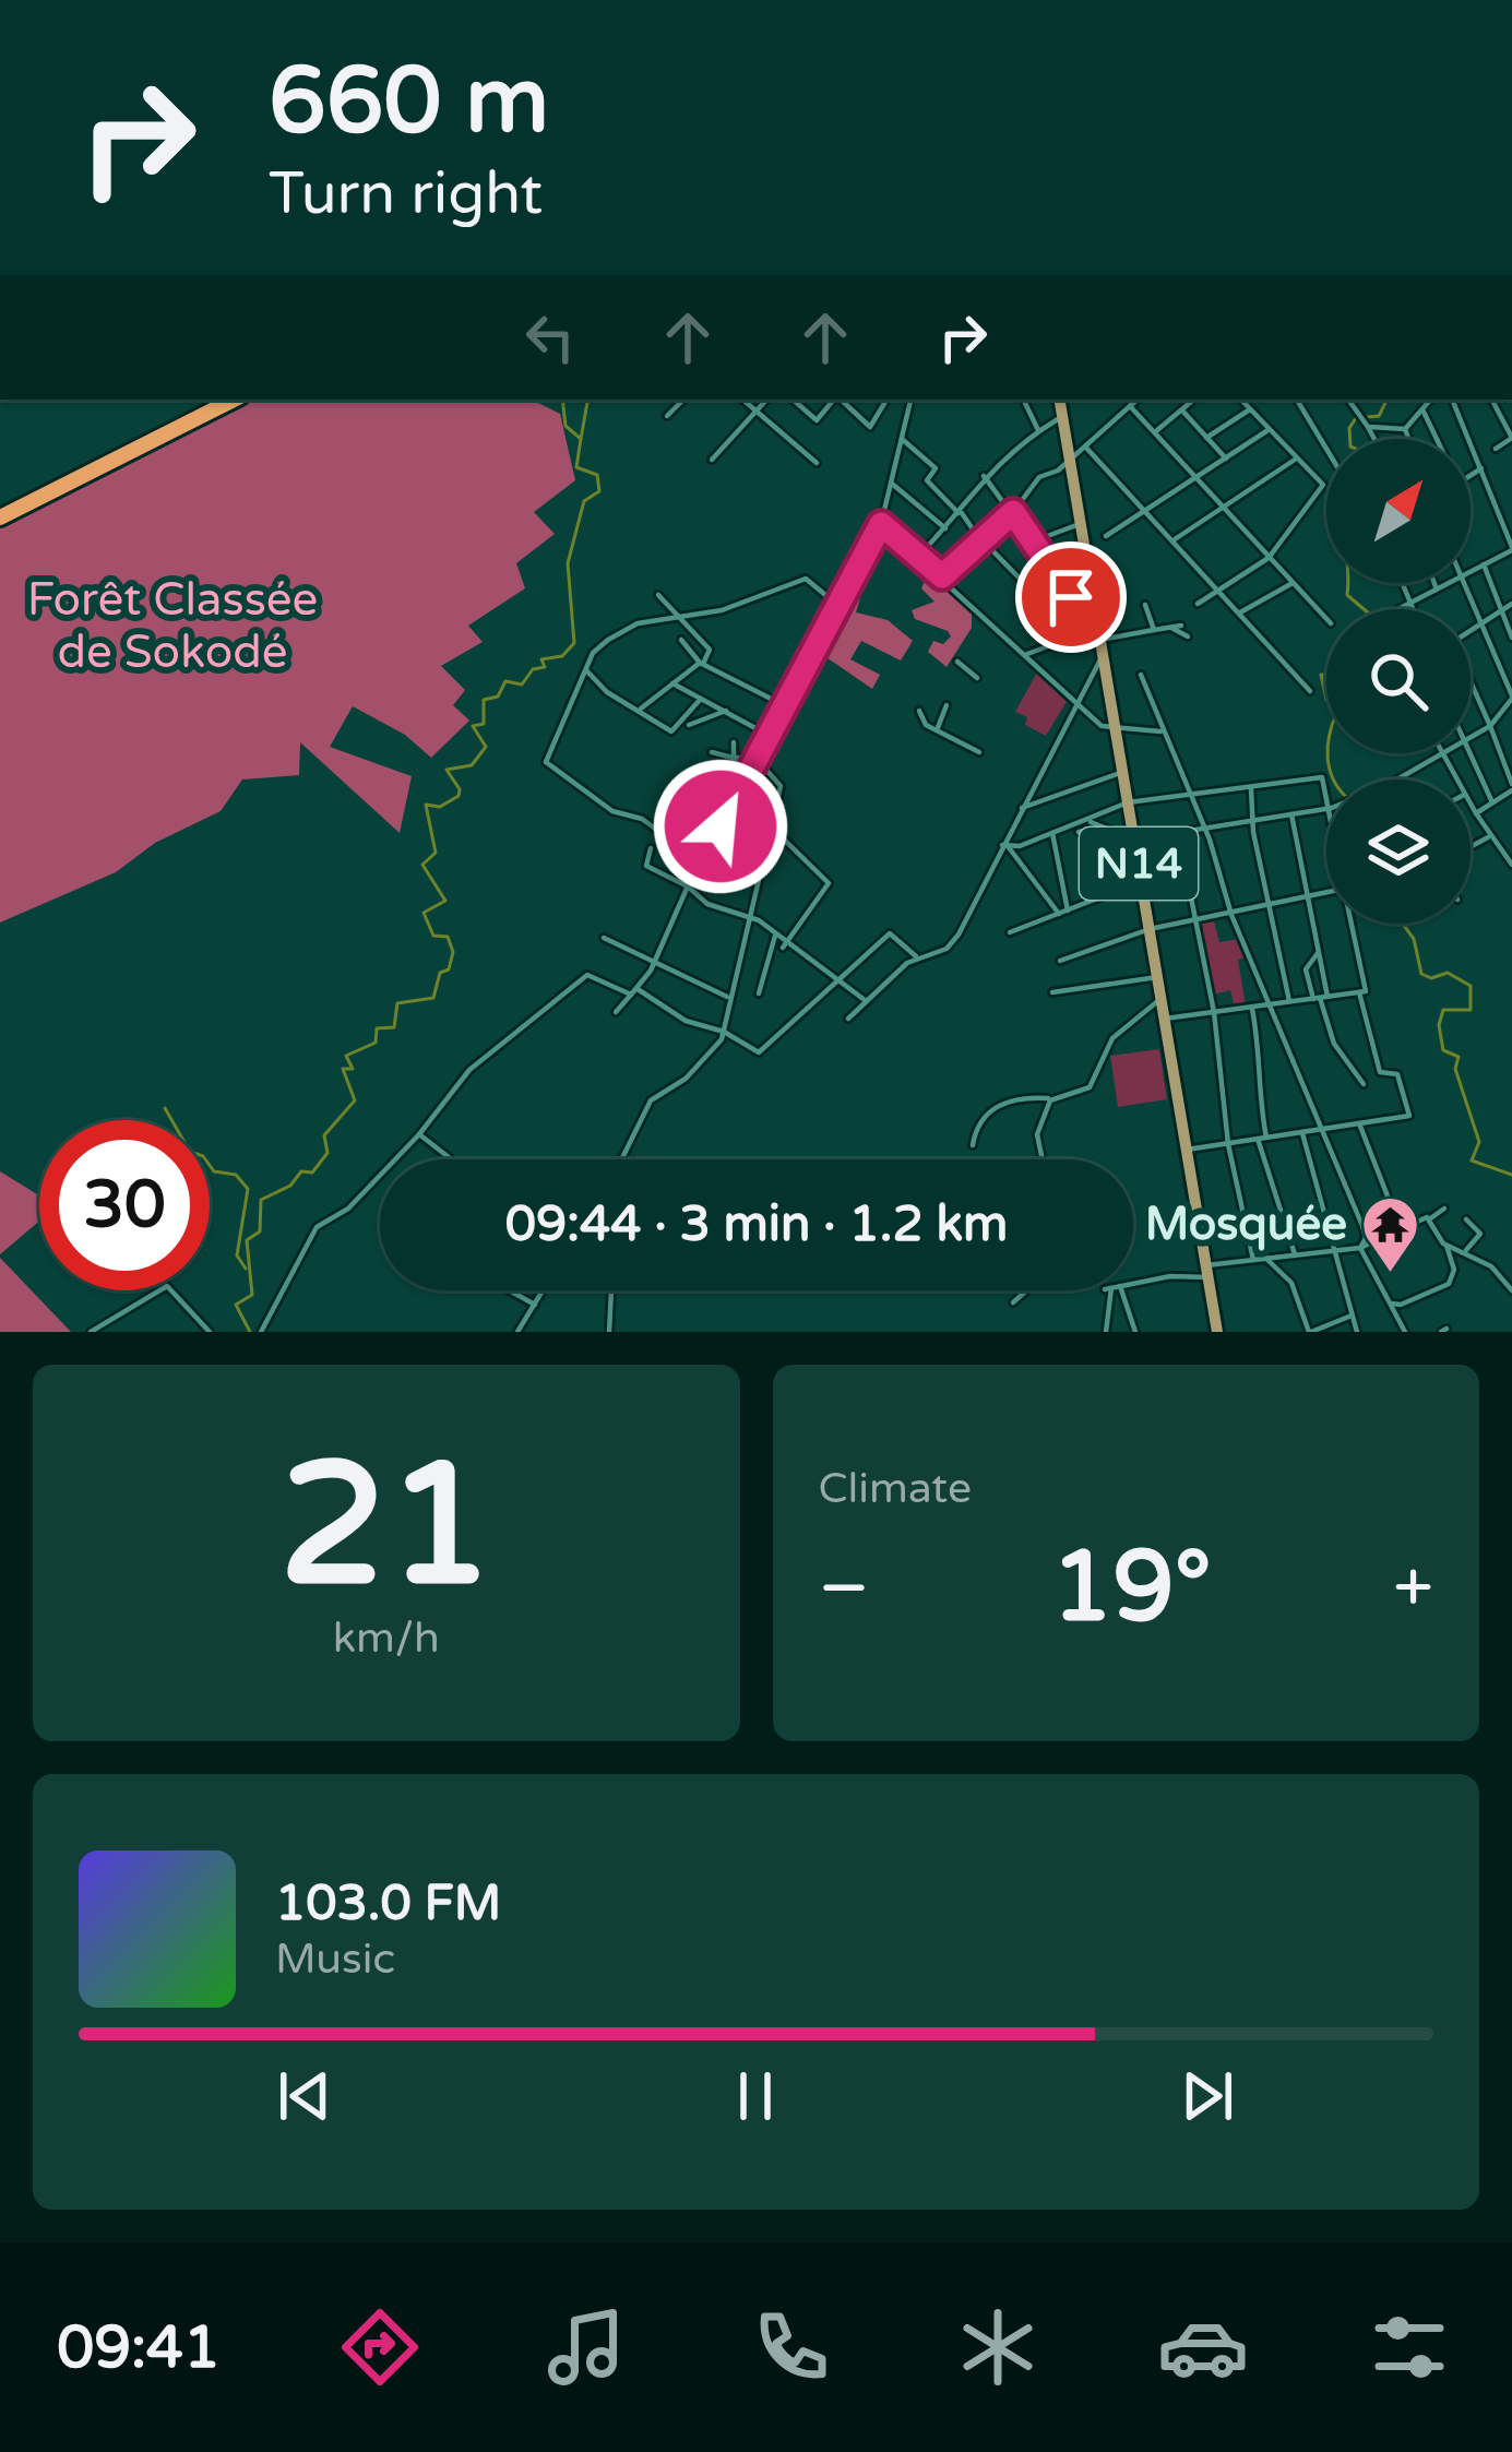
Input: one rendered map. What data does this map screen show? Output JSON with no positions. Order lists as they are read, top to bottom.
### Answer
{
  "streets": {
    "main road": ["N14"]
  },
  "parks": ["Forêt Classée de Sokodé"],
  "places": {
    "temple": ["Mosquée"]
  },
  "north": "top right",
  "page": {
    "turn": ["660 m", "Turn right"],
    "limit": "30",
    "trip": "09:44 · 3 min · 1.2 km",
    "tile": [
      ["21", "km/h"],
      "Climate"
    ],
    "heat": ["−", "19°", "+"],
    "song": ["103.0 FM", "Music"],
    "tabs": "09:41"
  }
}
